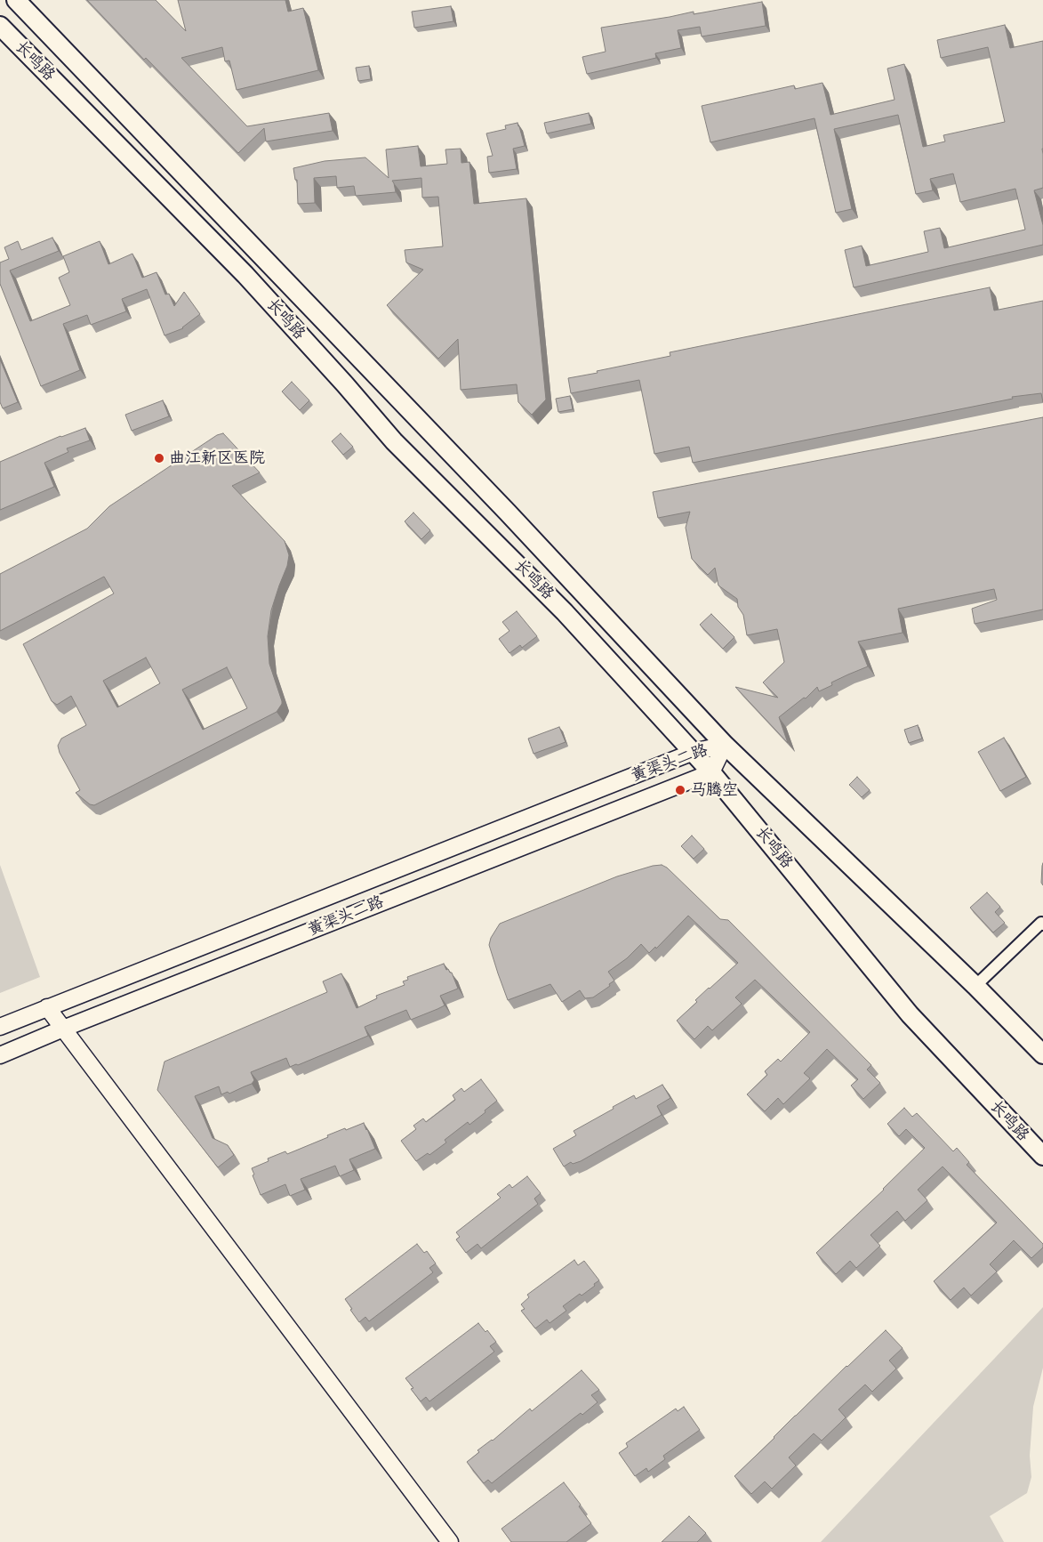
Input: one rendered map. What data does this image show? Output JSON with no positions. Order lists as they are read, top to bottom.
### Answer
{
  "streets": {
    "main road": ["长鸣路", "黄渠头二路"]
  },
  "crossings": [
    ["长鸣路", "黄渠头二路"]
  ],
  "places": ["曲江新区医院", "马腾空"]
}
